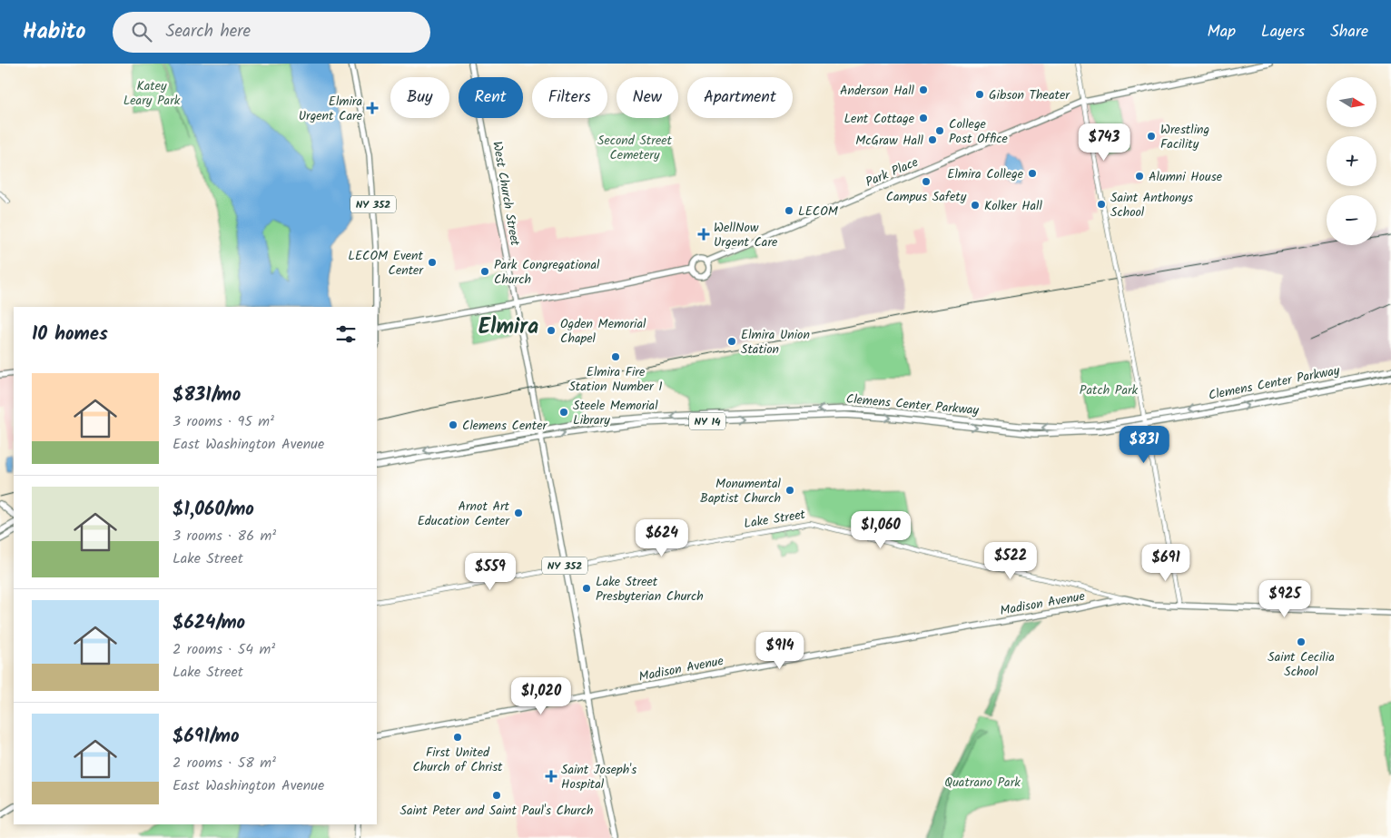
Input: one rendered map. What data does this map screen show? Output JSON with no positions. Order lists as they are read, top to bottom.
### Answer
{
  "streets": {
    "main road": [
      "Park Place",
      "West Church Street",
      "NY 352",
      "Clemens Center Parkway",
      "NY 14",
      "Lake Street",
      "Madison Avenue"
    ]
  },
  "crossings": [
    ["West Church Street", "NY 352"],
    ["West Church Street", "Clemens Center Parkway"],
    ["NY 352", "Clemens Center Parkway"],
    ["NY 352", "Lake Street"],
    ["NY 352", "Madison Avenue"],
    ["Lake Street", "Madison Avenue"]
  ],
  "districts": ["Elmira"],
  "parks": [
    "Katey Leary Park",
    "Second Street Cemetery",
    "Patch Park",
    "Quatrano Park"
  ],
  "places": {
    "other": [
      "Anderson Hall",
      "Gibson Theater",
      "Lent Cottage",
      "College Post Office",
      "Wrestling Facility",
      "McGraw Hall",
      "Elmira College",
      "Alumni House",
      "Campus Safety",
      "Saint Anthonys School",
      "Kolker Hall",
      "LECOM",
      "LECOM Event Center",
      "Park Congregational Church",
      "Ogden Memorial Chapel",
      "Elmira Union Station",
      "Elmira Fire Station Number 1",
      "Steele Memorial Library",
      "Clemens Center",
      "Monumental Baptist Church",
      "Arnot Art Education Center",
      "Lake Street Presbyterian Church",
      "Saint Cecilia School",
      "First United Church of Christ",
      "Saint Peter and Saint Paul's Church"
    ],
    "health": ["Elmira Urgent Care", "WellNow Urgent Care", "Saint Joseph's Hospital"]
  },
  "north": "right",
  "page": {
    "header": "Habito",
    "search": "Search here",
    "nav": ["Map", "Layers", "Share"],
    "map_buttons": ["+", "−"],
    "chip": [
      "Buy",
      "Rent",
      "Filters",
      "New",
      "Apartment"
    ],
    "price": [
      "$743",
      "$831",
      "$1,060",
      "$624",
      "$522",
      "$691",
      "$559",
      "$925",
      "$914",
      "$1,020"
    ],
    "heading": "10 homes",
    "list": [
      {
        "name": "$831/mo",
        "note": "3 rooms · 95 m² · East Washington Avenue"
      },
      {
        "name": "$1,060/mo",
        "note": "3 rooms · 86 m² · Lake Street"
      },
      {
        "name": "$624/mo",
        "note": "2 rooms · 54 m² · Lake Street"
      },
      {
        "name": "$691/mo",
        "note": "2 rooms · 58 m² · East Washington Avenue"
      }
    ]
  }
}
